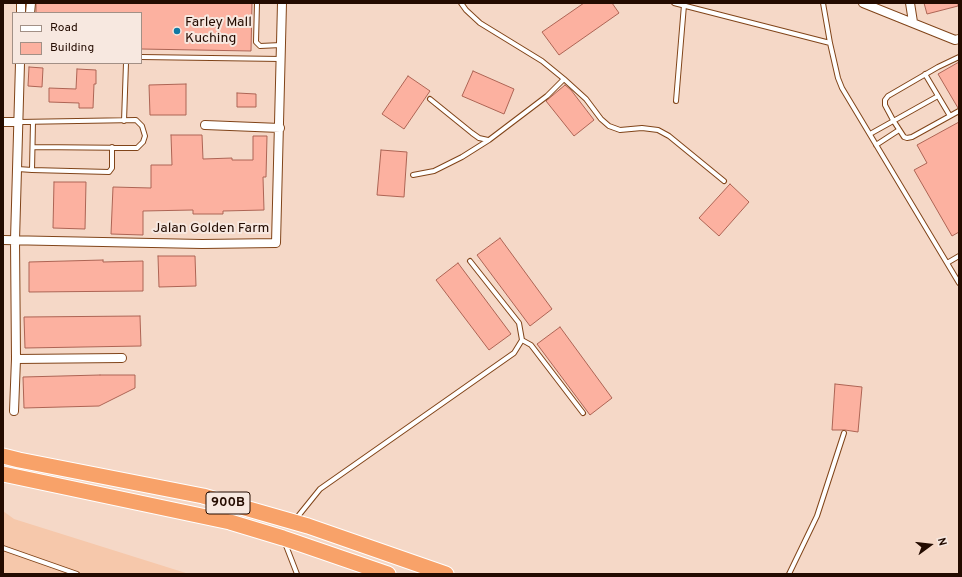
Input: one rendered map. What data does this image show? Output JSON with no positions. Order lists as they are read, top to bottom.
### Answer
{
  "streets": {
    "highway": ["900B"],
    "street": ["Jalan Golden Farm"]
  },
  "places": ["Farley Mall Kuching"],
  "legend": ["Road", "Building"],
  "north": "right"
}
